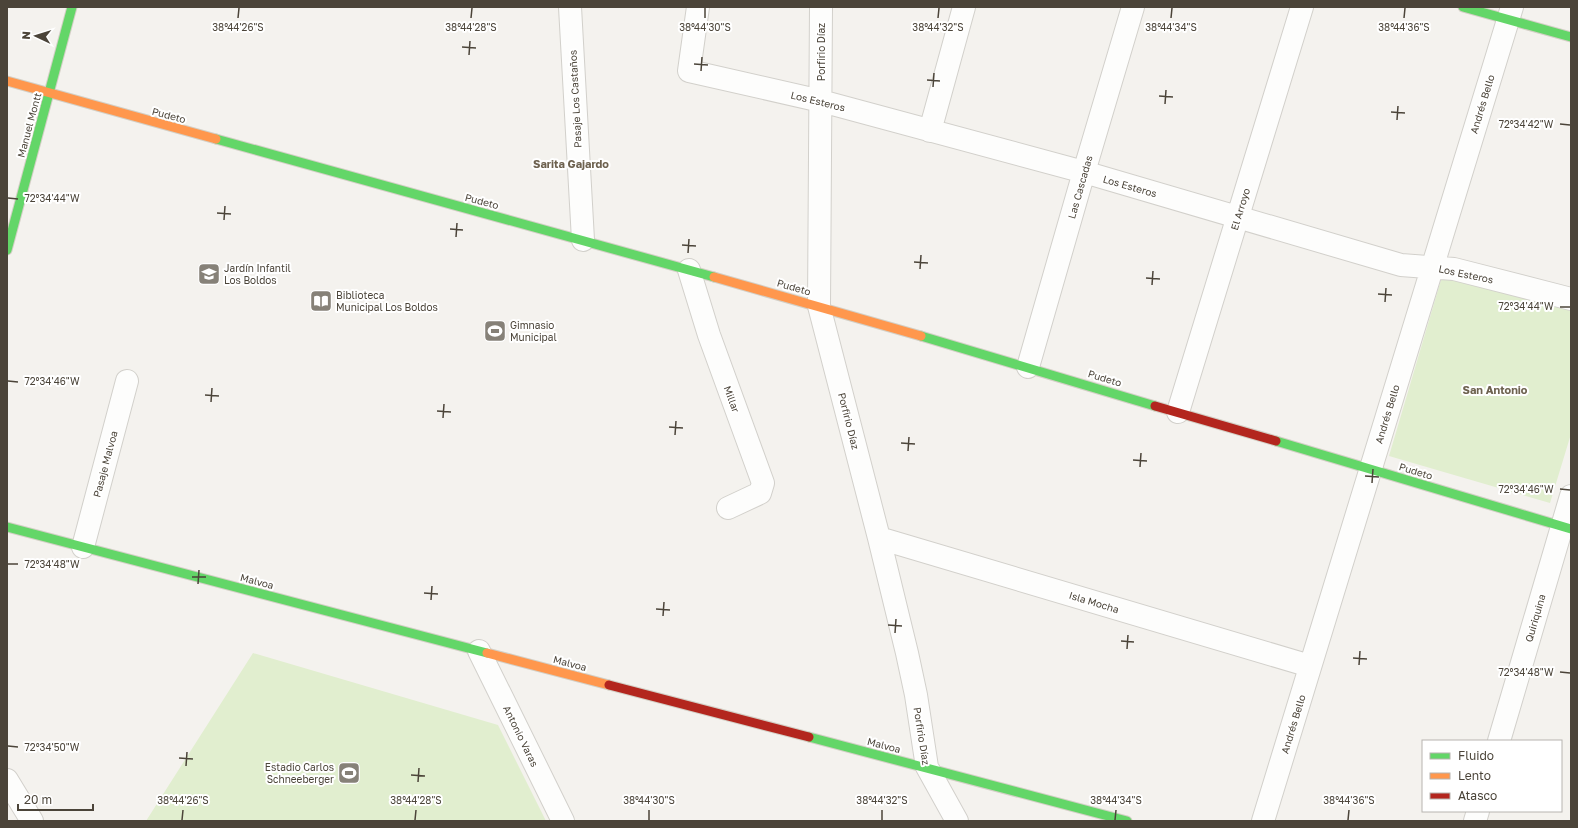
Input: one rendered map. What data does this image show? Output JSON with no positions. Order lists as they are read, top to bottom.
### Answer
{
  "streets": {
    "street": [
      "Porfirio Díaz",
      "Pasaje Los Castaños",
      "Los Esteros",
      "Andrés Bello",
      "Pudeto",
      "Manuel Montt",
      "Las Cascadas",
      "El Arroyo",
      "Millar",
      "Pasaje Malvoa",
      "Malvoa",
      "Isla Mocha",
      "Quiriquina",
      "Antonio Varas"
    ]
  },
  "crossings": [
    ["Porfirio Díaz", "Los Esteros"],
    ["Porfirio Díaz", "Pudeto"],
    ["Porfirio Díaz", "Malvoa"],
    ["Porfirio Díaz", "Isla Mocha"],
    ["Pasaje Los Castaños", "Pudeto"],
    ["Los Esteros", "Andrés Bello"],
    ["Los Esteros", "Las Cascadas"],
    ["Los Esteros", "El Arroyo"],
    ["Andrés Bello", "Pudeto"],
    ["Andrés Bello", "Isla Mocha"],
    ["Pudeto", "Manuel Montt"],
    ["Pudeto", "Las Cascadas"],
    ["Pudeto", "El Arroyo"],
    ["Pudeto", "Millar"],
    ["Pudeto", "Quiriquina"],
    ["Pasaje Malvoa", "Malvoa"],
    ["Malvoa", "Antonio Varas"]
  ],
  "districts": ["Sarita Gajardo", "San Antonio"],
  "places": {
    "school or university": ["Jardín Infantil Los Boldos"],
    "library": ["Biblioteca Municipal Los Boldos"],
    "sports": ["Gimnasio Municipal", "Estadio Carlos Schneeberger"]
  },
  "legend": ["Fluido", "Lento", "Atasco"],
  "scale_bar": "20 m",
  "north": "left",
  "coordinates": [
    "38°44'26\"S",
    "38°44'28\"S",
    "38°44'30\"S",
    "38°44'32\"S",
    "38°44'34\"S",
    "38°44'36\"S",
    "72°34'42\"W",
    "72°34'44\"W",
    "72°34'46\"W",
    "72°34'48\"W",
    "72°34'50\"W"
  ]
}
